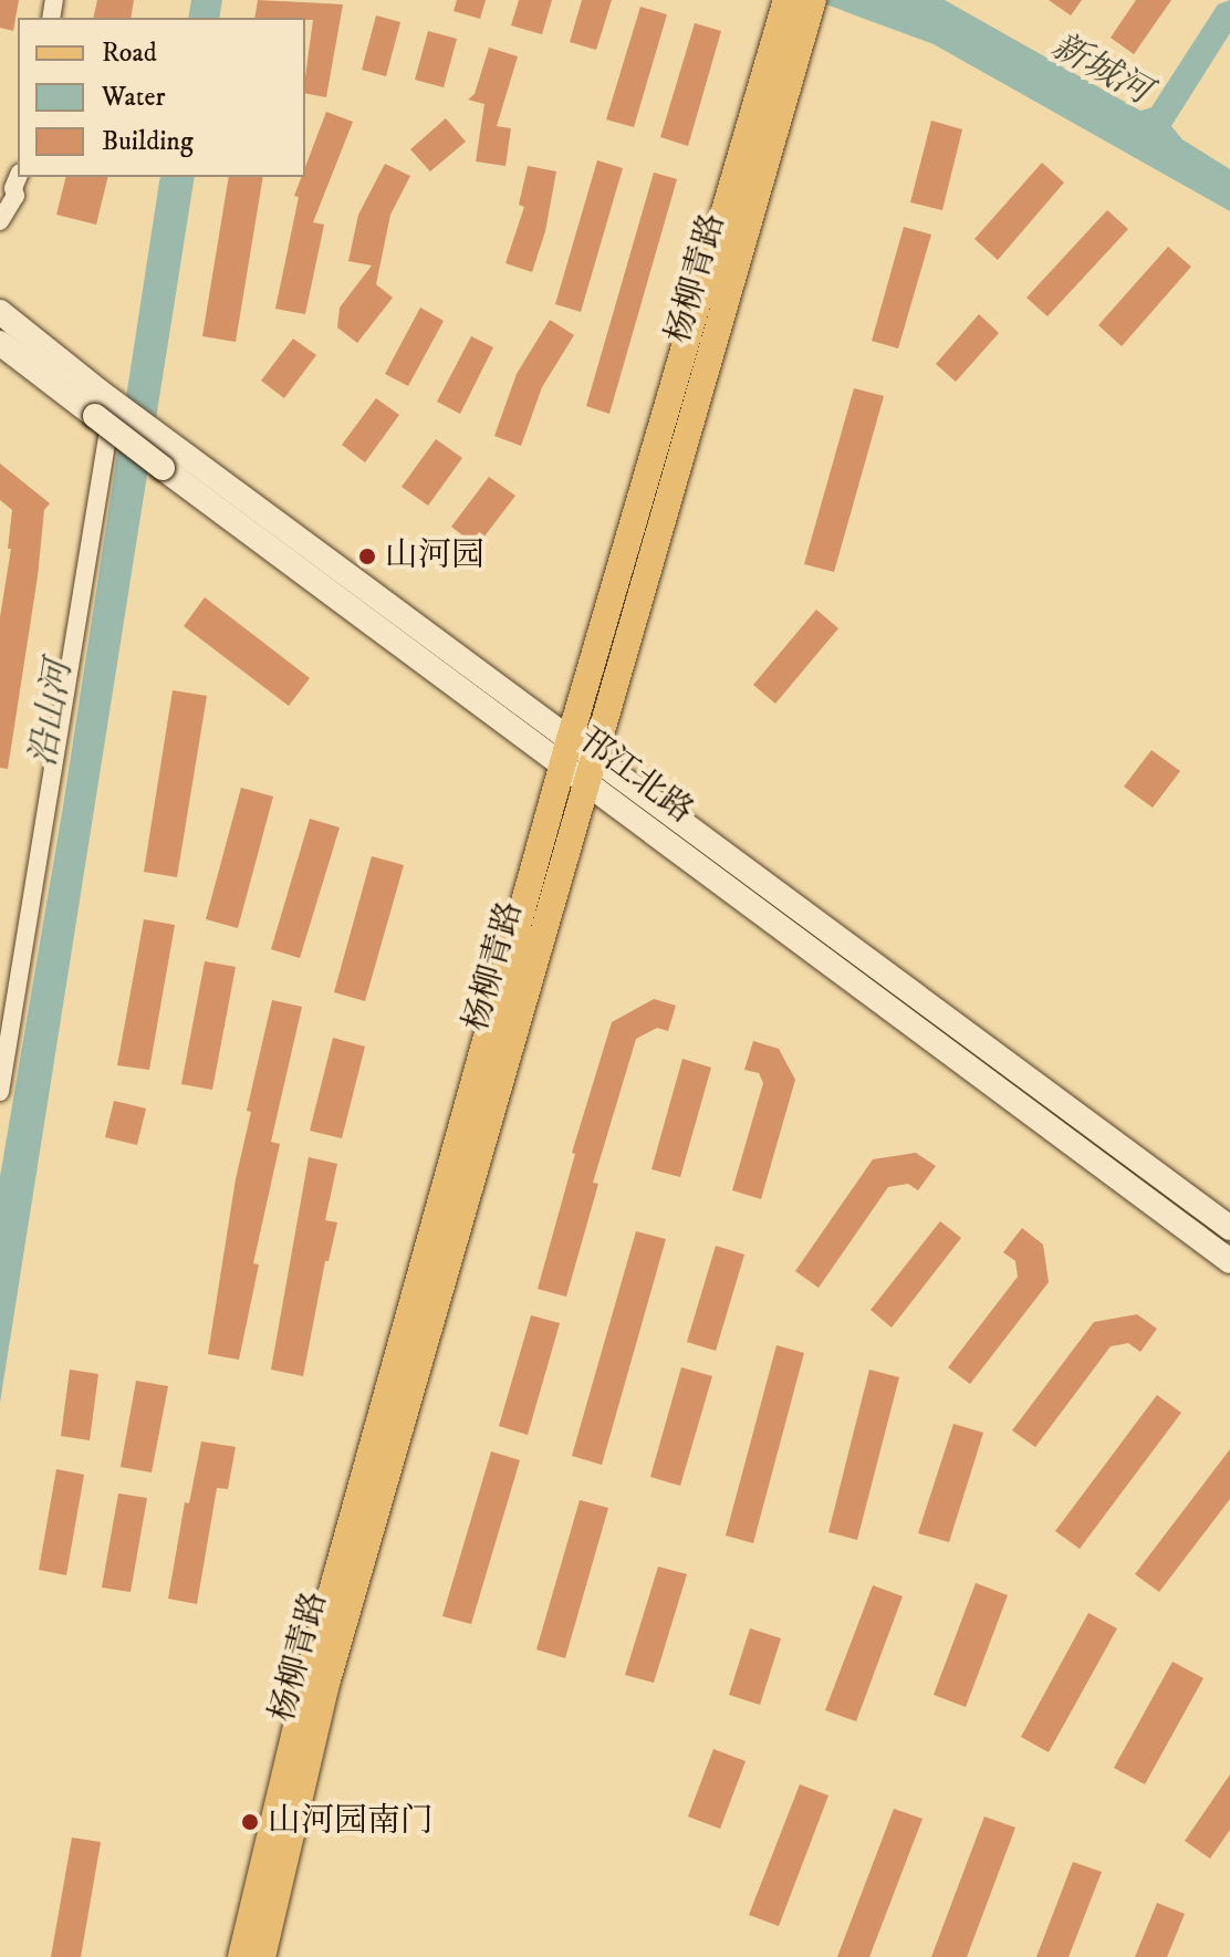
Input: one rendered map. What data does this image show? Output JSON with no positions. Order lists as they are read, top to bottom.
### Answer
{
  "streets": {
    "main road": ["杨柳青路", "邗江北路"]
  },
  "crossings": [
    ["杨柳青路", "邗江北路"]
  ],
  "water": ["新城河", "沿山河"],
  "places": ["山河园", "山河园南门"],
  "legend": ["Road", "Water", "Building"]
}
